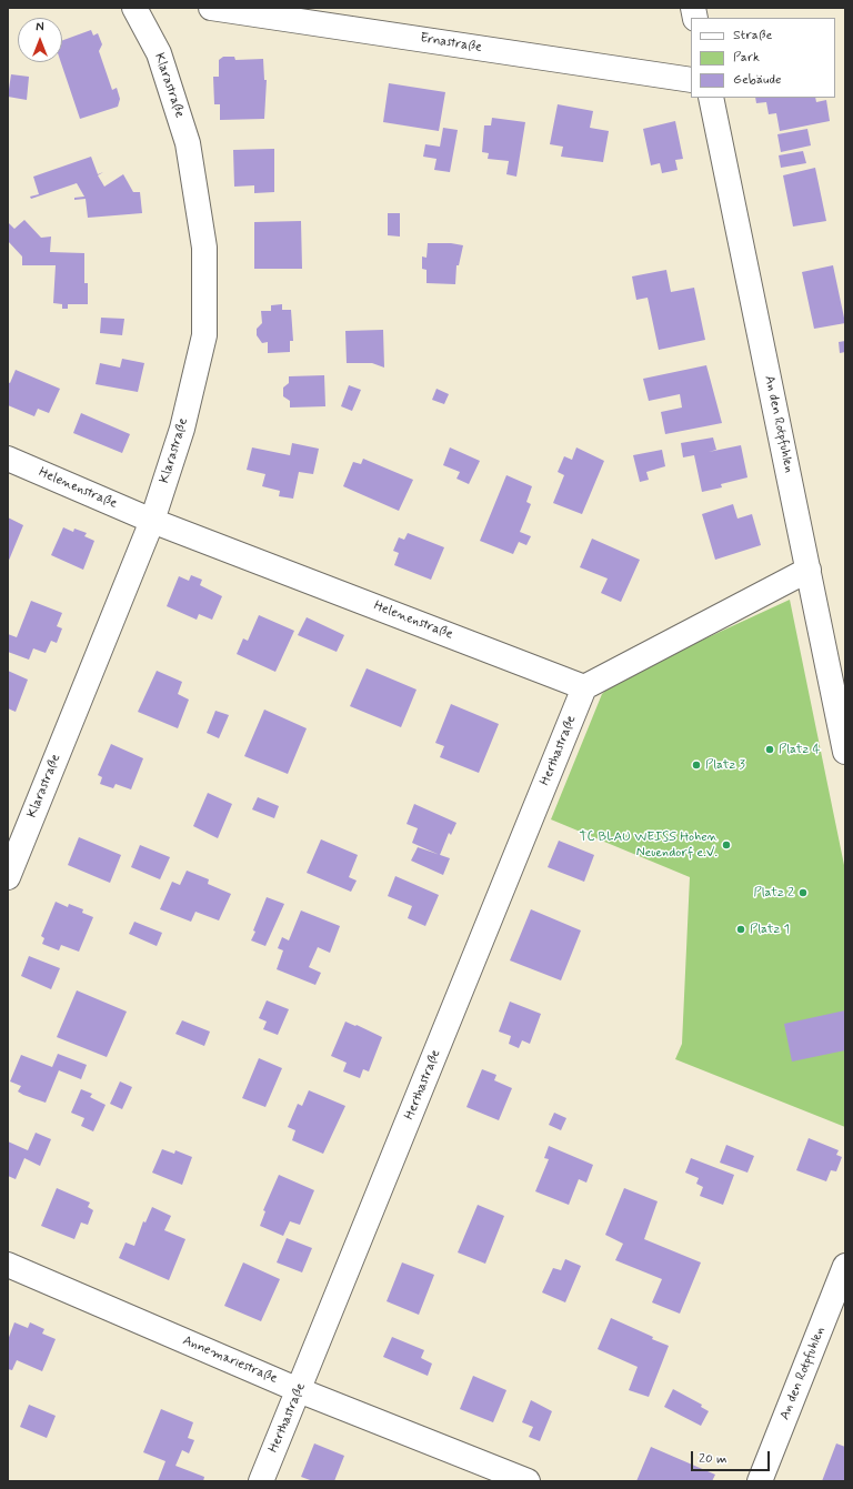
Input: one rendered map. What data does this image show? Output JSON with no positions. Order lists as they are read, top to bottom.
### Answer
{
  "streets": {
    "street": [
      "Ernastraße",
      "Klarastraße",
      "An den Rotpfuhlen",
      "Helenenstraße",
      "Herthastraße",
      "Annemariestraße"
    ]
  },
  "crossings": [
    ["Klarastraße", "Helenenstraße"],
    ["Helenenstraße", "Herthastraße"],
    ["Herthastraße", "Annemariestraße"]
  ],
  "places": [
    "Platz 4",
    "Platz 3",
    "TC BLAU WEISS Hohen Neuendorf e.V.",
    "Platz 2",
    "Platz 1"
  ],
  "legend": ["Straße", "Park", "Gebäude"],
  "scale_bar": "20 m",
  "north": "top"
}
